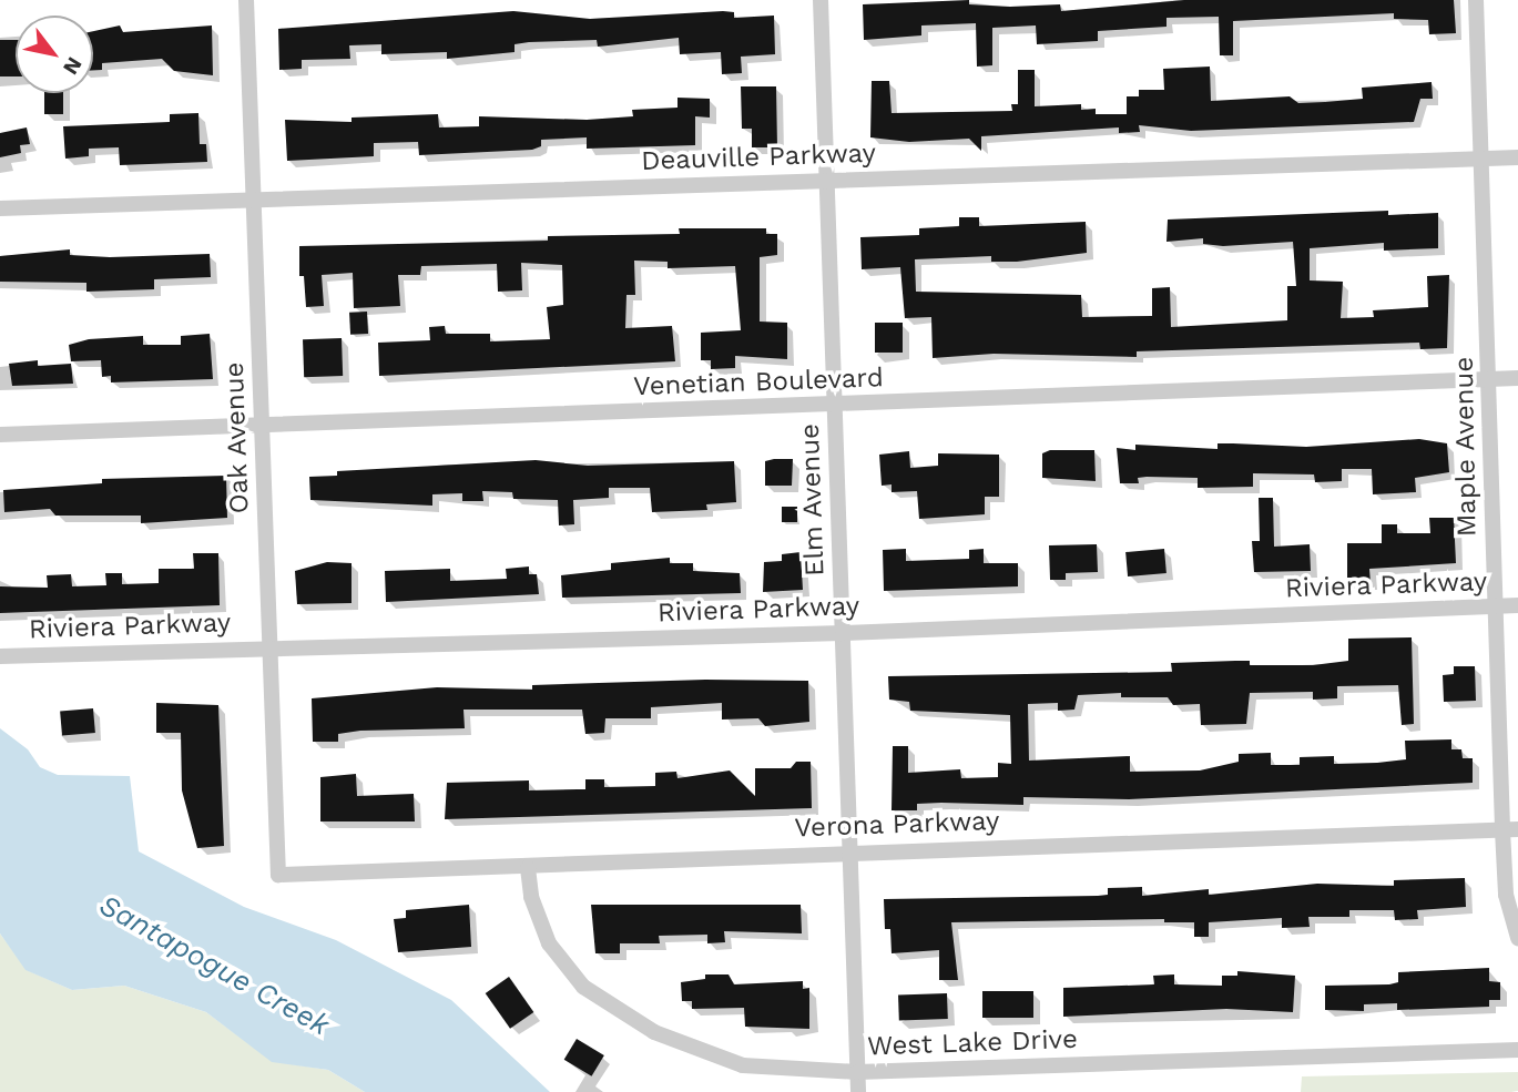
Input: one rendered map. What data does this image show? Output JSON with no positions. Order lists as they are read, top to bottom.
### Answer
{
  "streets": {
    "street": [
      "Deauville Parkway",
      "Venetian Boulevard",
      "Oak Avenue",
      "Maple Avenue",
      "Elm Avenue",
      "Riviera Parkway",
      "Verona Parkway",
      "West Lake Drive"
    ]
  },
  "crossings": [
    ["Deauville Parkway", "Oak Avenue"],
    ["Deauville Parkway", "Maple Avenue"],
    ["Deauville Parkway", "Elm Avenue"],
    ["Venetian Boulevard", "Oak Avenue"],
    ["Venetian Boulevard", "Maple Avenue"],
    ["Venetian Boulevard", "Elm Avenue"],
    ["Oak Avenue", "Riviera Parkway"],
    ["Oak Avenue", "Verona Parkway"],
    ["Maple Avenue", "Riviera Parkway"],
    ["Maple Avenue", "Verona Parkway"],
    ["Elm Avenue", "Riviera Parkway"],
    ["Elm Avenue", "Verona Parkway"],
    ["Elm Avenue", "West Lake Drive"],
    ["Verona Parkway", "West Lake Drive"]
  ],
  "water": ["Santapogue Creek"],
  "north": "bottom right"
}
